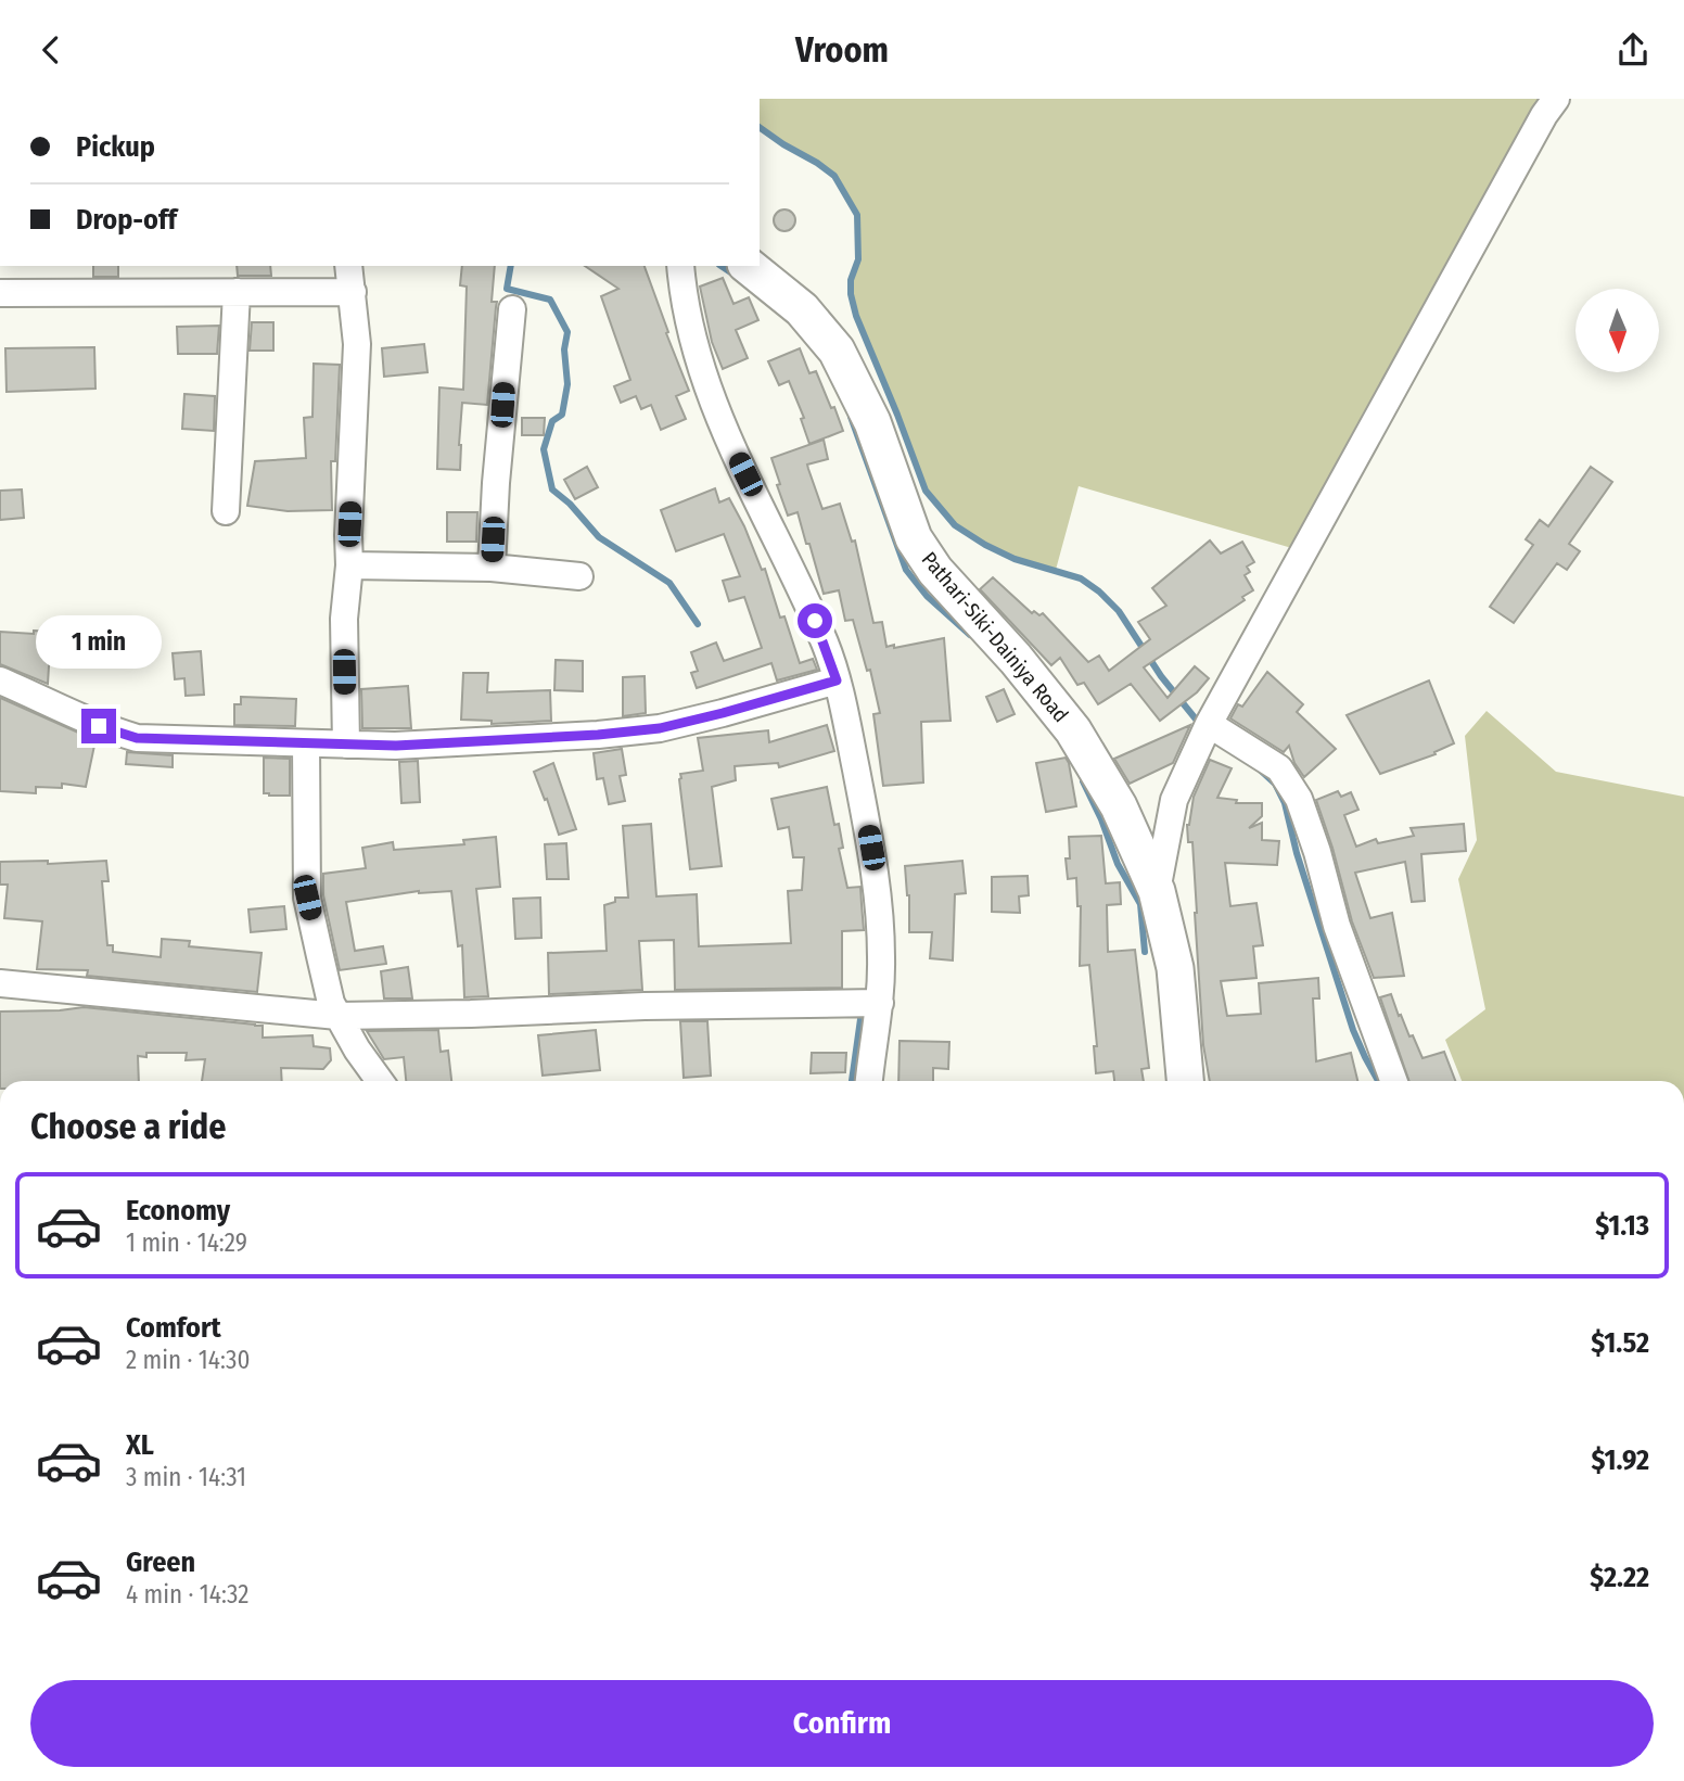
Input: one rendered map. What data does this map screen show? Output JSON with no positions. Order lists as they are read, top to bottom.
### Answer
{
  "streets": {
    "main road": ["Pathari-Siki-Dainiya Road"]
  },
  "north": "bottom",
  "page": {
    "header": "Vroom",
    "banner": ["Pickup", "Drop-off"],
    "bubble": "1 min",
    "heading": "Choose a ride",
    "list": [
      {
        "name": "Economy",
        "note": "1 min · 14:29",
        "value": "$1.13"
      },
      {
        "name": "Comfort",
        "note": "2 min · 14:30",
        "value": "$1.52"
      },
      {
        "name": "XL",
        "note": "3 min · 14:31",
        "value": "$1.92"
      },
      {
        "name": "Green",
        "note": "4 min · 14:32",
        "value": "$2.22"
      }
    ],
    "buttons": "Confirm"
  }
}
